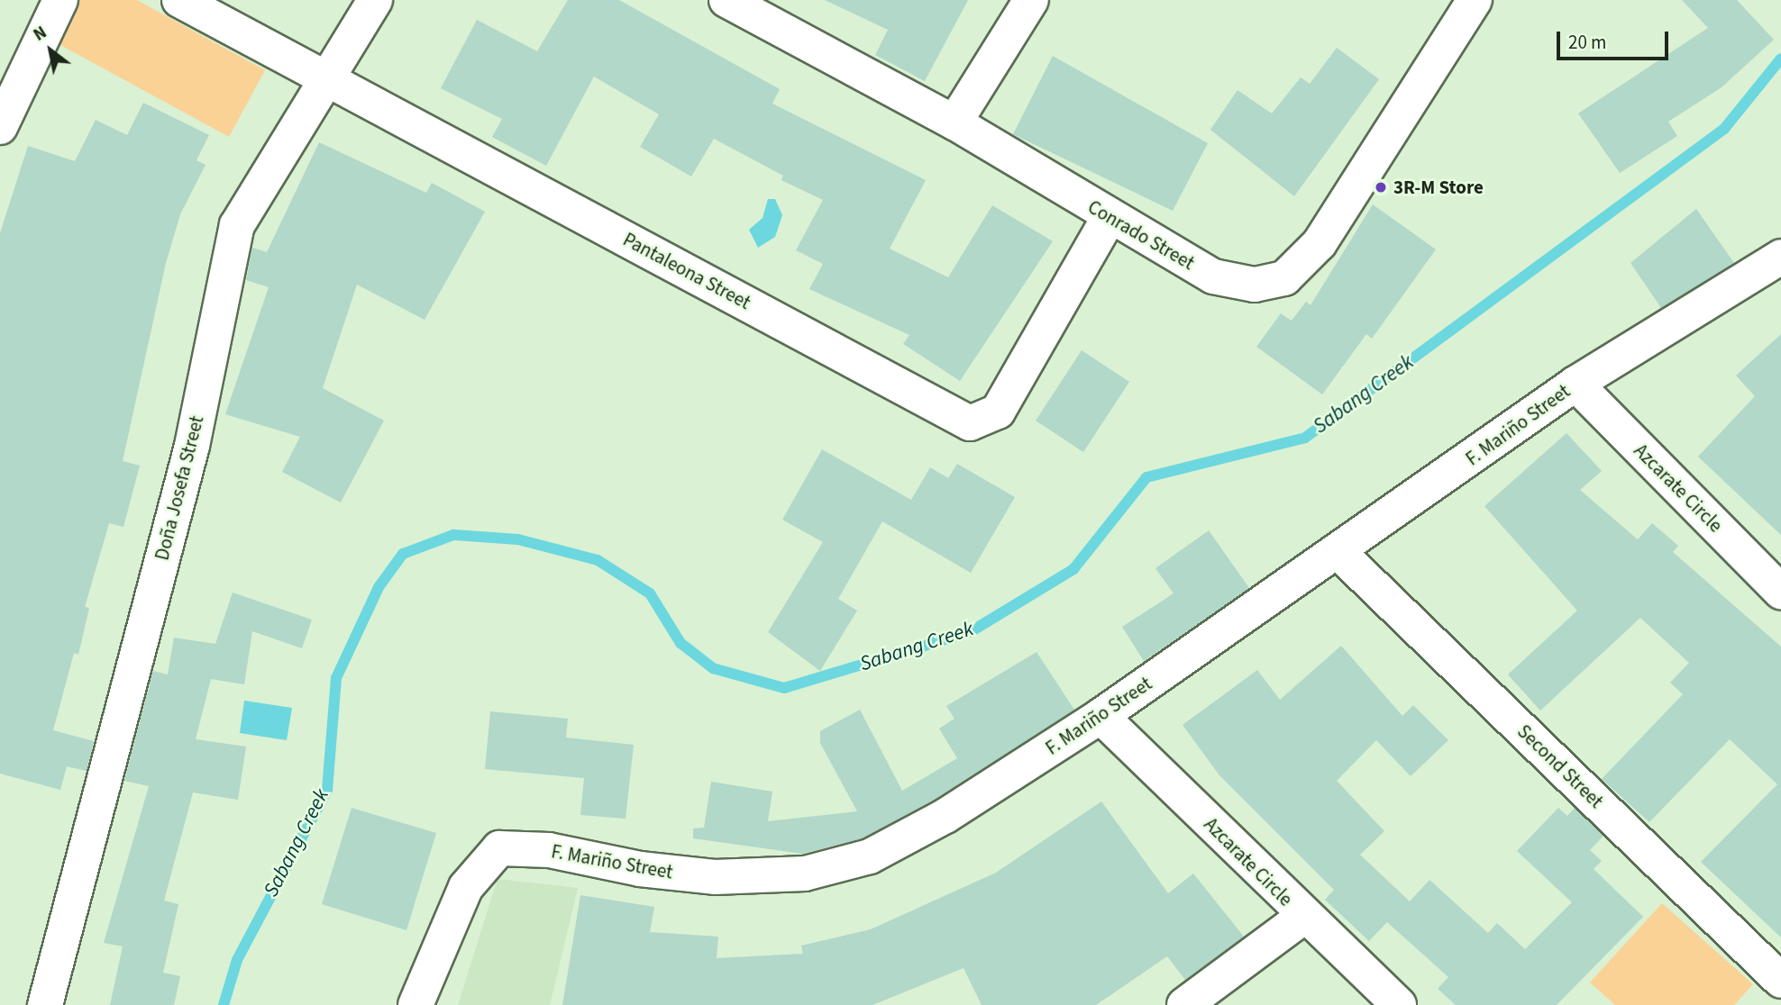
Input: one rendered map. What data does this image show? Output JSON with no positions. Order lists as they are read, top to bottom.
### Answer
{
  "streets": {
    "street": [
      "Conrado Street",
      "Pantaleona Street",
      "F. Mariño Street",
      "Doña Josefa Street",
      "Azcarate Circle",
      "Second Street"
    ]
  },
  "crossings": [
    ["Conrado Street", "Pantaleona Street"],
    ["Pantaleona Street", "Doña Josefa Street"],
    ["F. Mariño Street", "Azcarate Circle"],
    ["F. Mariño Street", "Second Street"]
  ],
  "water": ["Sabang Creek"],
  "places": ["3R-M Store"],
  "scale_bar": "20 m",
  "north": "top left"
}
